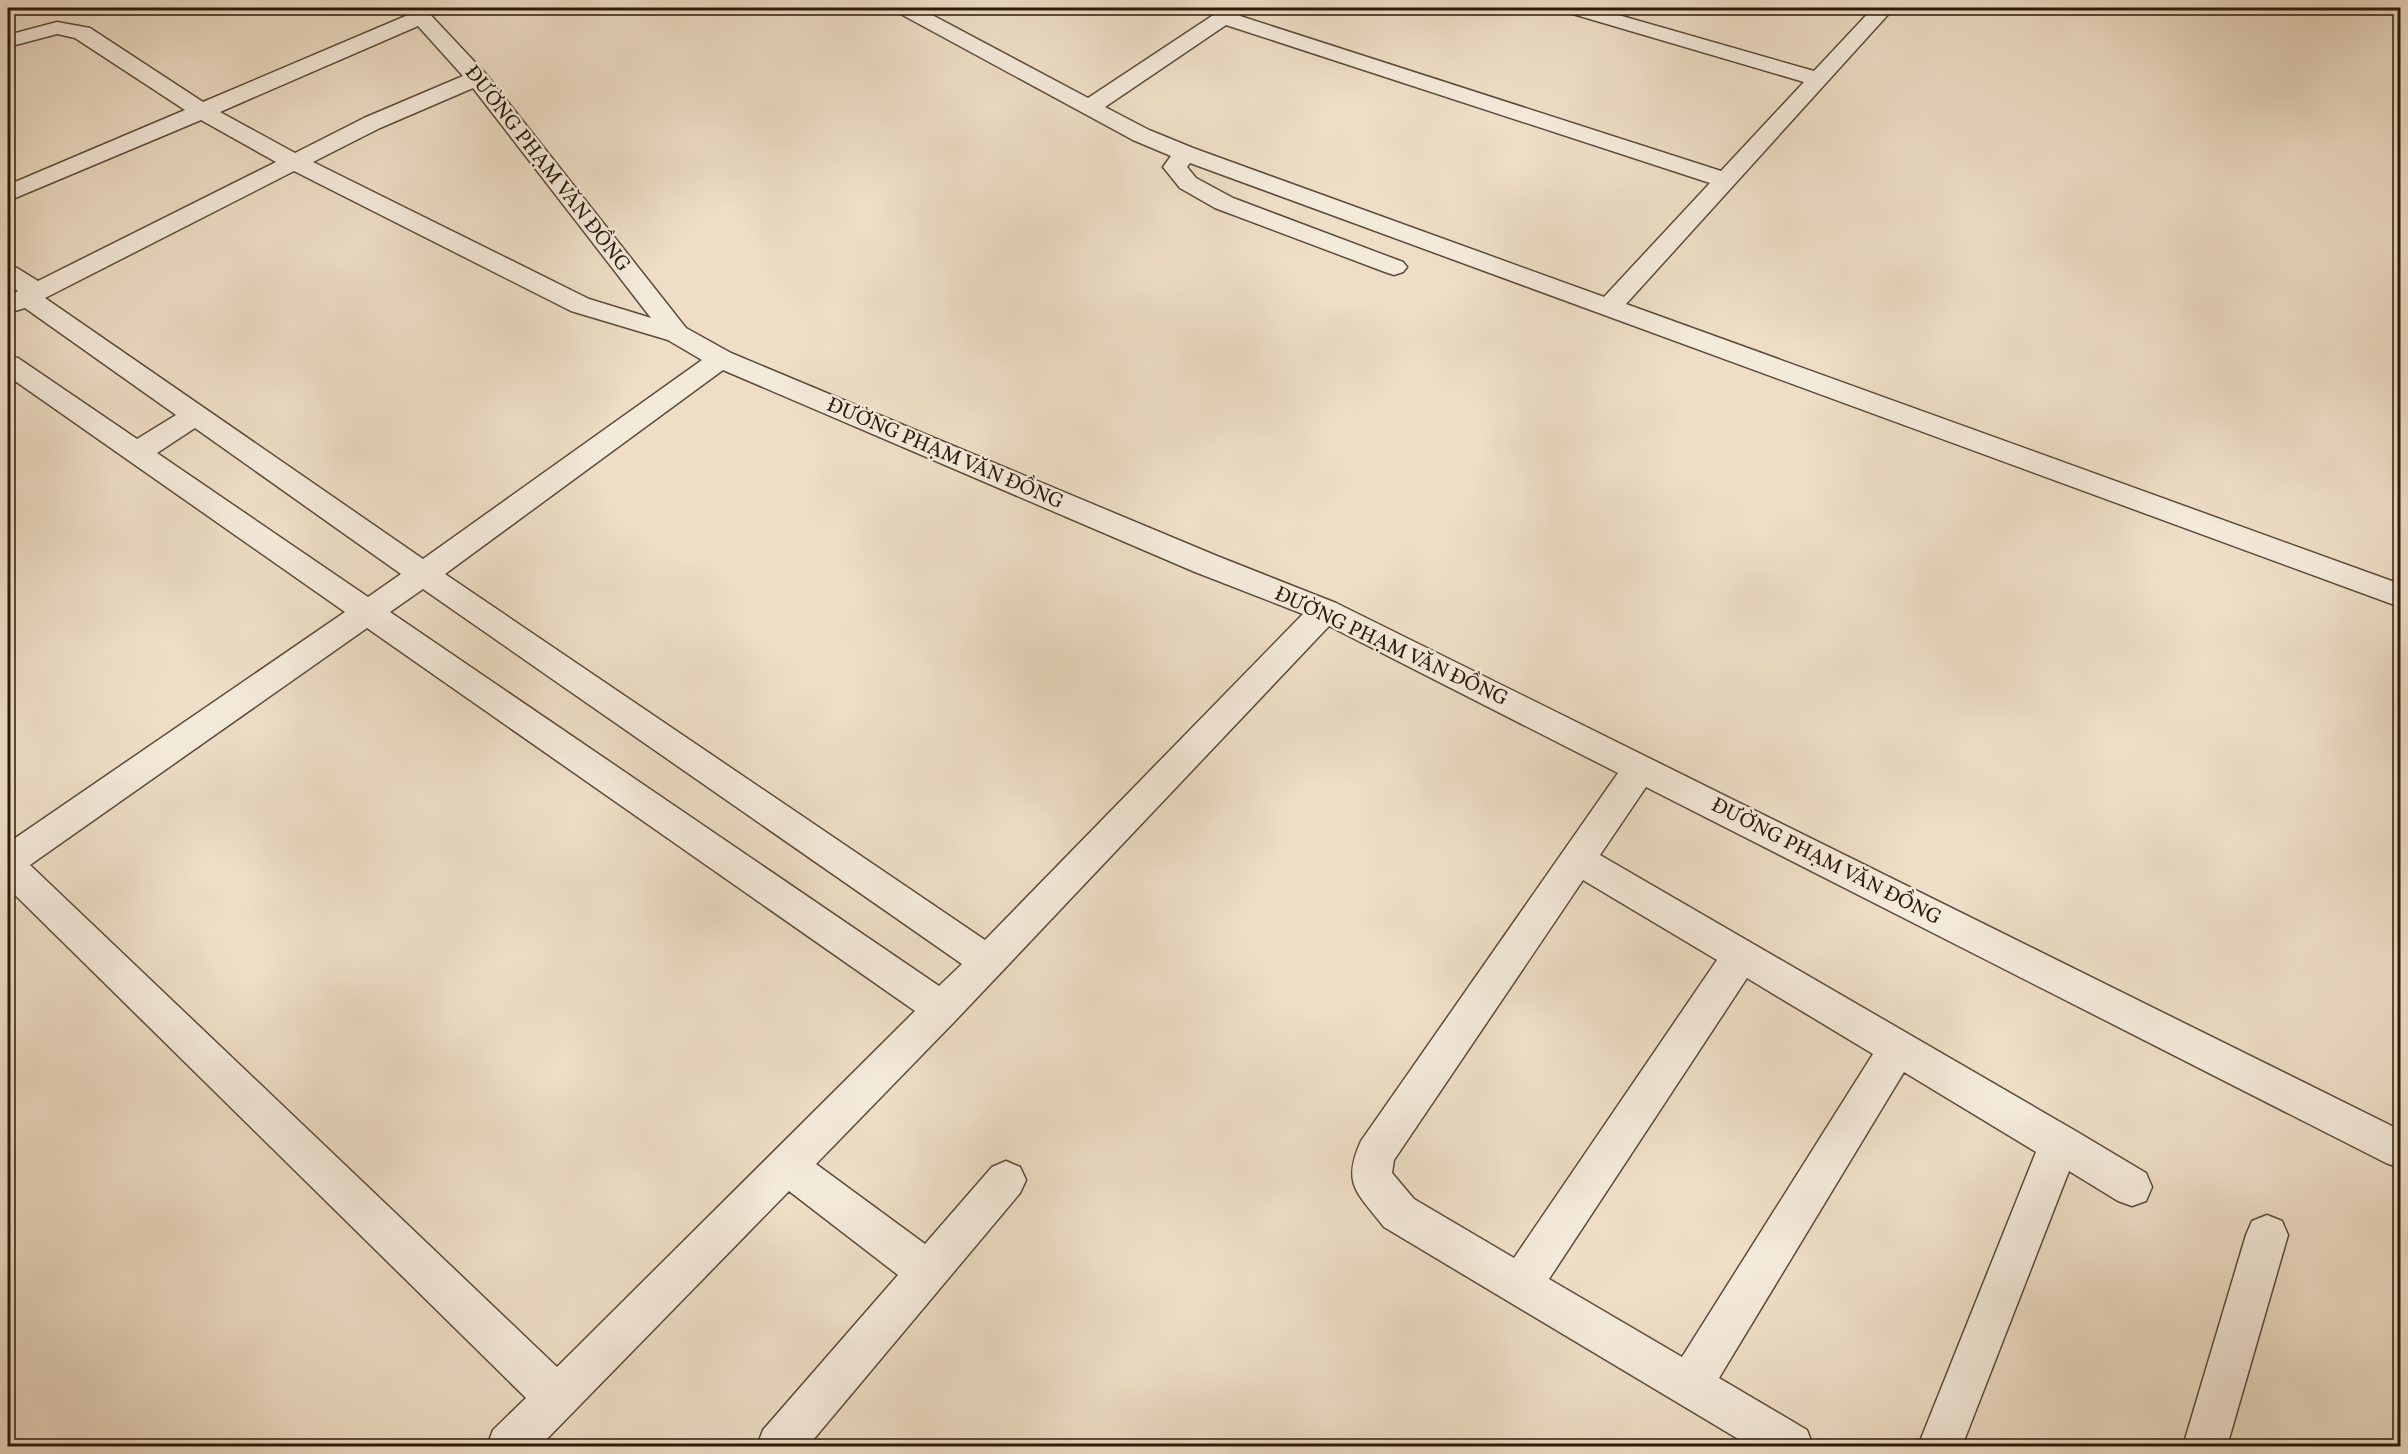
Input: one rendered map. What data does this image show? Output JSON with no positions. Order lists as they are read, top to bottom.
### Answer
{
  "streets": {
    "street": ["ĐƯỜNG PHẠM VĂN ĐỒNG"]
  }
}
